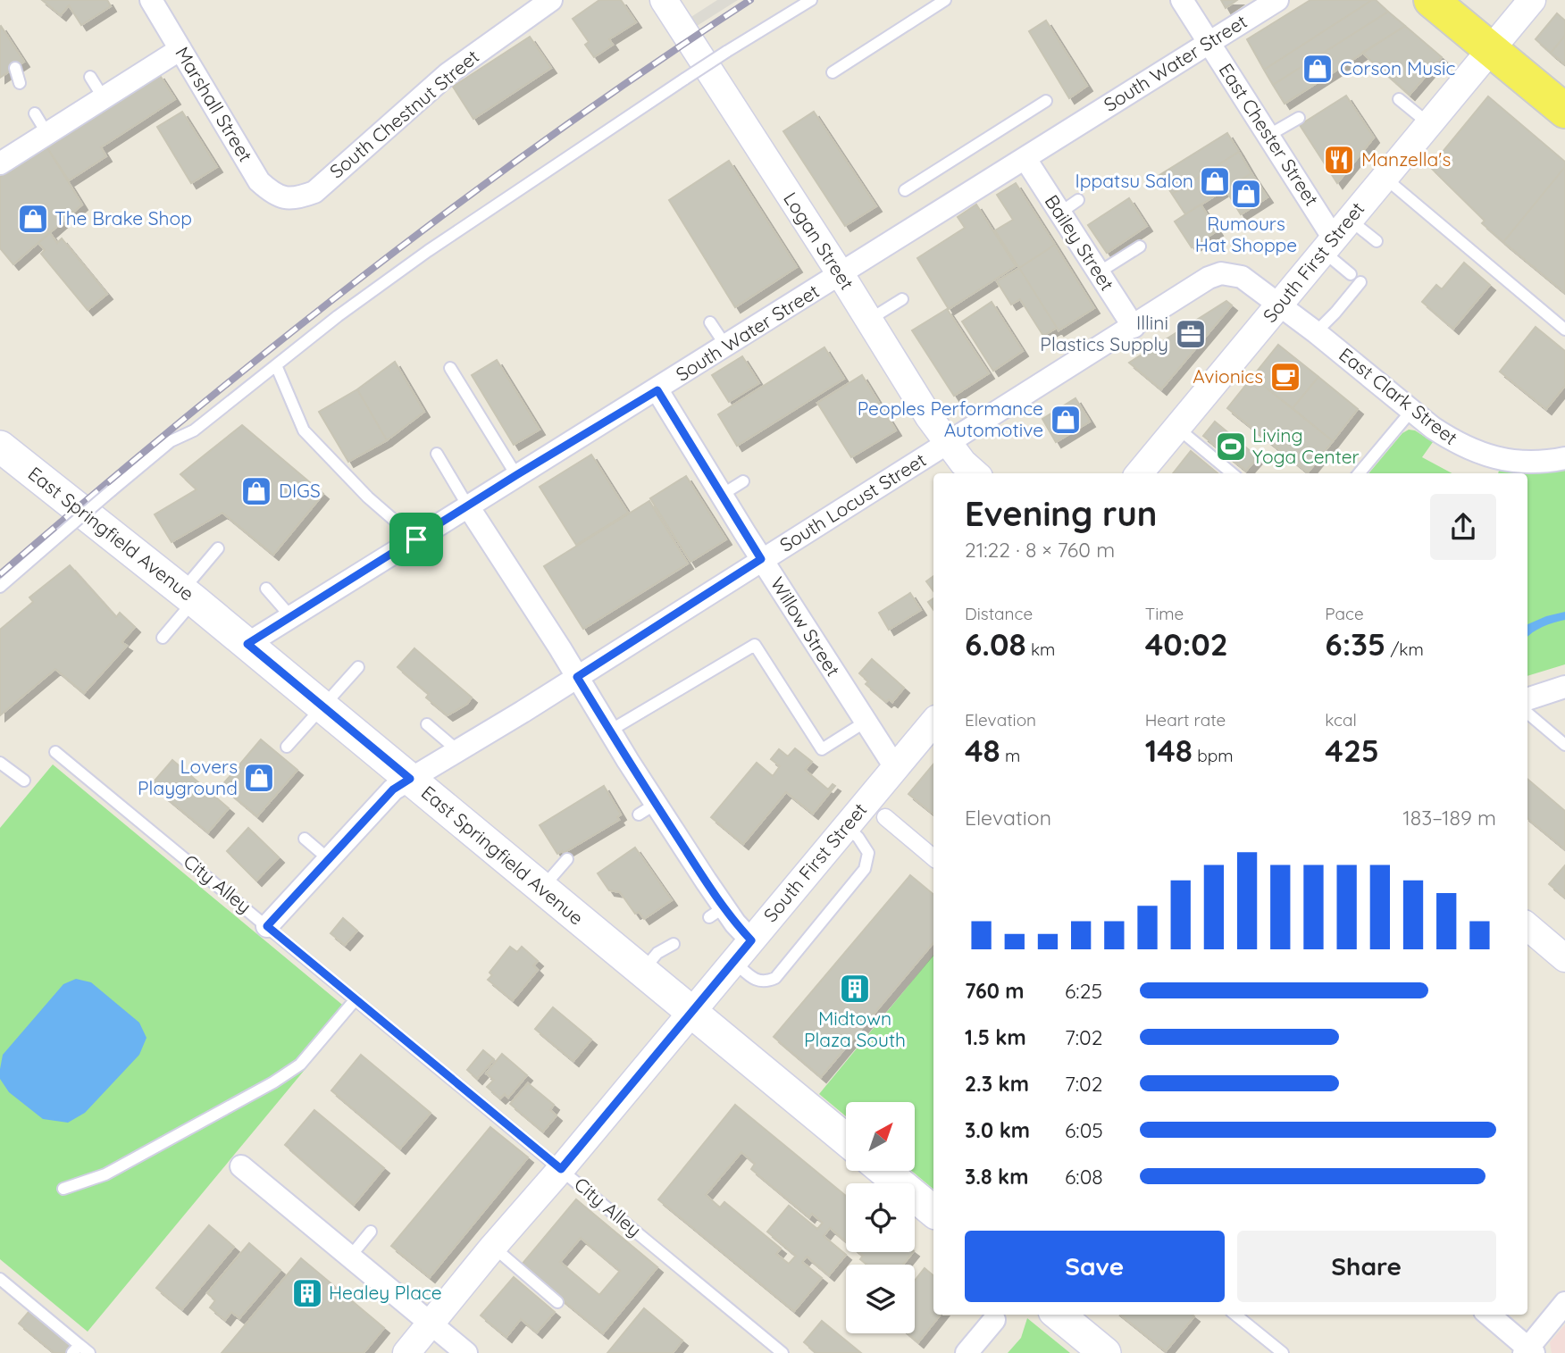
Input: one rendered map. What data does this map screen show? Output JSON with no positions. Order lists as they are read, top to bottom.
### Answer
{
  "streets": {
    "main road": ["East Springfield Avenue"],
    "street": [
      "South Water Street",
      "Marshall Street",
      "South Chestnut Street",
      "East Chester Street",
      "Logan Street",
      "Bailey Street",
      "South First Street",
      "East Clark Street",
      "South Locust Street",
      "Willow Street"
    ],
    "lane": ["City Alley"]
  },
  "crossings": [
    ["South Water Street", "East Chester Street"],
    ["South Water Street", "Logan Street"],
    ["South Water Street", "Bailey Street"],
    ["South Water Street", "East Springfield Avenue"],
    ["South Water Street", "Willow Street"],
    ["Marshall Street", "South Chestnut Street"],
    ["East Chester Street", "South First Street"],
    ["Logan Street", "South Locust Street"],
    ["Bailey Street", "South Locust Street"],
    ["South First Street", "East Clark Street"],
    ["South First Street", "South Locust Street"],
    ["South First Street", "East Springfield Avenue"],
    ["South First Street", "Willow Street"],
    ["South First Street", "City Alley"],
    ["East Clark Street", "South Locust Street"],
    ["South Locust Street", "East Springfield Avenue"],
    ["South Locust Street", "Willow Street"],
    ["South Locust Street", "City Alley"]
  ],
  "places": {
    "shop": [
      "Corson Music",
      "Ippatsu Salon",
      "Rumours Hat Shoppe",
      "The Brake Shop",
      "Peoples Performance Automotive",
      "DIGS",
      "Lovers Playground"
    ],
    "restaurant": ["Manzella's"],
    "office": ["Illini Plastics Supply"],
    "cafe": ["Avionics"],
    "sports": ["Living Yoga Center"],
    "building": ["Midtown Plaza South", "Healey Place"]
  },
  "north": "top right",
  "page": {
    "heading": ["Evening run", "21:22 · 8 × 760 m"],
    "stats": [
      ["Distance", "6.08 km"],
      ["Time", "40:02"],
      ["Pace", "6:35 /km"],
      ["Elevation", "48 m"],
      ["Heart rate", "148 bpm"],
      ["kcal", "425"]
    ],
    "chart": ["Elevation", "183–189 m"],
    "list": [
      {
        "name": "760 m",
        "note": "6:25"
      },
      {
        "name": "1.5 km",
        "note": "7:02"
      },
      {
        "name": "2.3 km",
        "note": "7:02"
      },
      {
        "name": "3.0 km",
        "note": "6:05"
      },
      {
        "name": "3.8 km",
        "note": "6:08"
      }
    ],
    "buttons": ["Save", "Share"]
  }
}
